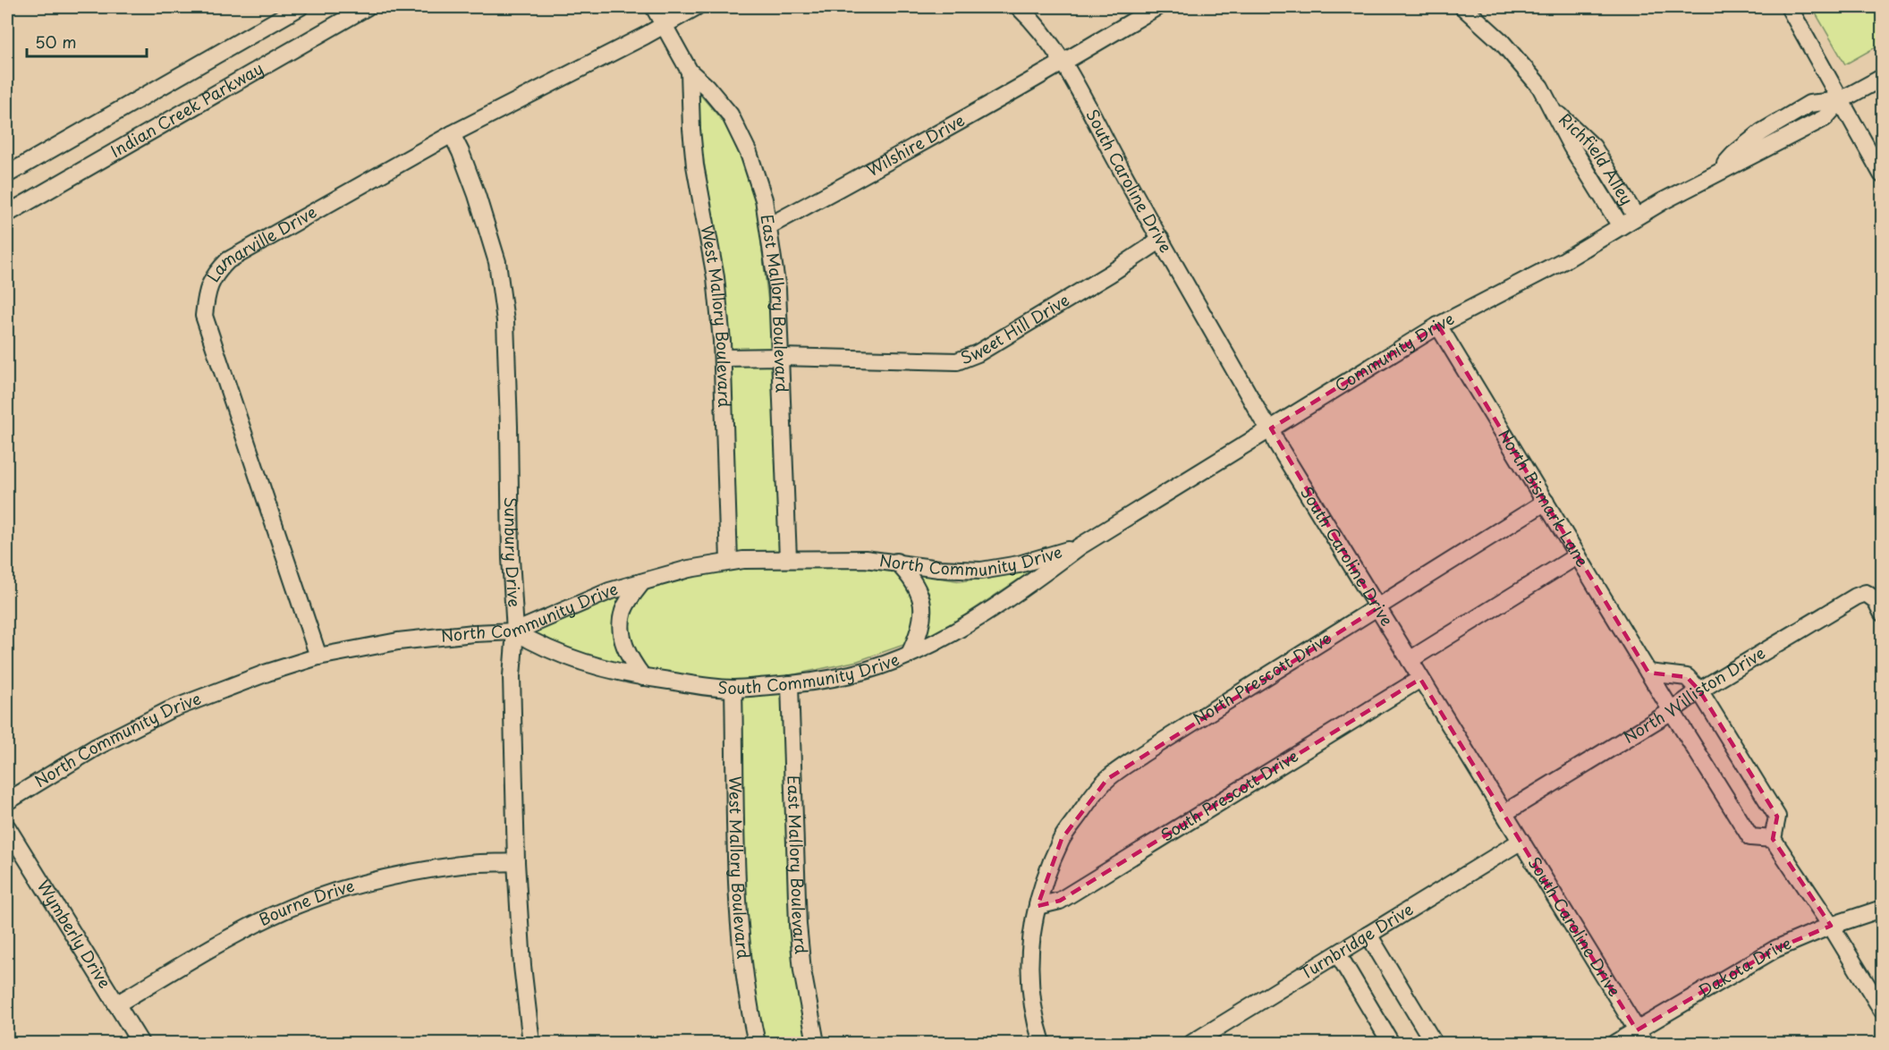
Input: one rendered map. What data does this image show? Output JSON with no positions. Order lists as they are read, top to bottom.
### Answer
{
  "streets": {
    "street": [
      "Indian Creek Parkway",
      "Wilshire Drive",
      "Richfield Alley",
      "South Caroline Drive",
      "Lamarville Drive",
      "East Mallory Boulevard",
      "West Mallory Boulevard",
      "Sweet Hill Drive",
      "Community Drive",
      "North Bismark Lane",
      "Sunbury Drive",
      "North Community Drive",
      "South Community Drive",
      "North Prescott Drive",
      "North Williston Drive",
      "South Prescott Drive",
      "Bourne Drive",
      "Wymberly Drive",
      "Turnbridge Drive",
      "Dakota Drive"
    ]
  },
  "crossings": [
    ["Wilshire Drive", "South Caroline Drive"],
    ["Wilshire Drive", "East Mallory Boulevard"],
    ["Richfield Alley", "Community Drive"],
    ["South Caroline Drive", "Sweet Hill Drive"],
    ["South Caroline Drive", "Community Drive"],
    ["South Caroline Drive", "North Prescott Drive"],
    ["South Caroline Drive", "North Williston Drive"],
    ["South Caroline Drive", "South Prescott Drive"],
    ["South Caroline Drive", "Turnbridge Drive"],
    ["South Caroline Drive", "Dakota Drive"],
    ["Lamarville Drive", "Sunbury Drive"],
    ["Lamarville Drive", "North Community Drive"],
    ["East Mallory Boulevard", "West Mallory Boulevard"],
    ["East Mallory Boulevard", "Sweet Hill Drive"],
    ["East Mallory Boulevard", "North Community Drive"],
    ["East Mallory Boulevard", "South Community Drive"],
    ["West Mallory Boulevard", "Sweet Hill Drive"],
    ["West Mallory Boulevard", "North Community Drive"],
    ["West Mallory Boulevard", "South Community Drive"],
    ["Community Drive", "North Bismark Lane"],
    ["Community Drive", "North Community Drive"],
    ["Community Drive", "South Community Drive"],
    ["North Bismark Lane", "North Prescott Drive"],
    ["North Bismark Lane", "North Williston Drive"],
    ["Sunbury Drive", "North Community Drive"],
    ["Sunbury Drive", "South Community Drive"],
    ["Sunbury Drive", "Bourne Drive"],
    ["North Community Drive", "South Community Drive"],
    ["North Prescott Drive", "South Prescott Drive"],
    ["Bourne Drive", "Wymberly Drive"]
  ],
  "scale_bar": "50 m"
}
